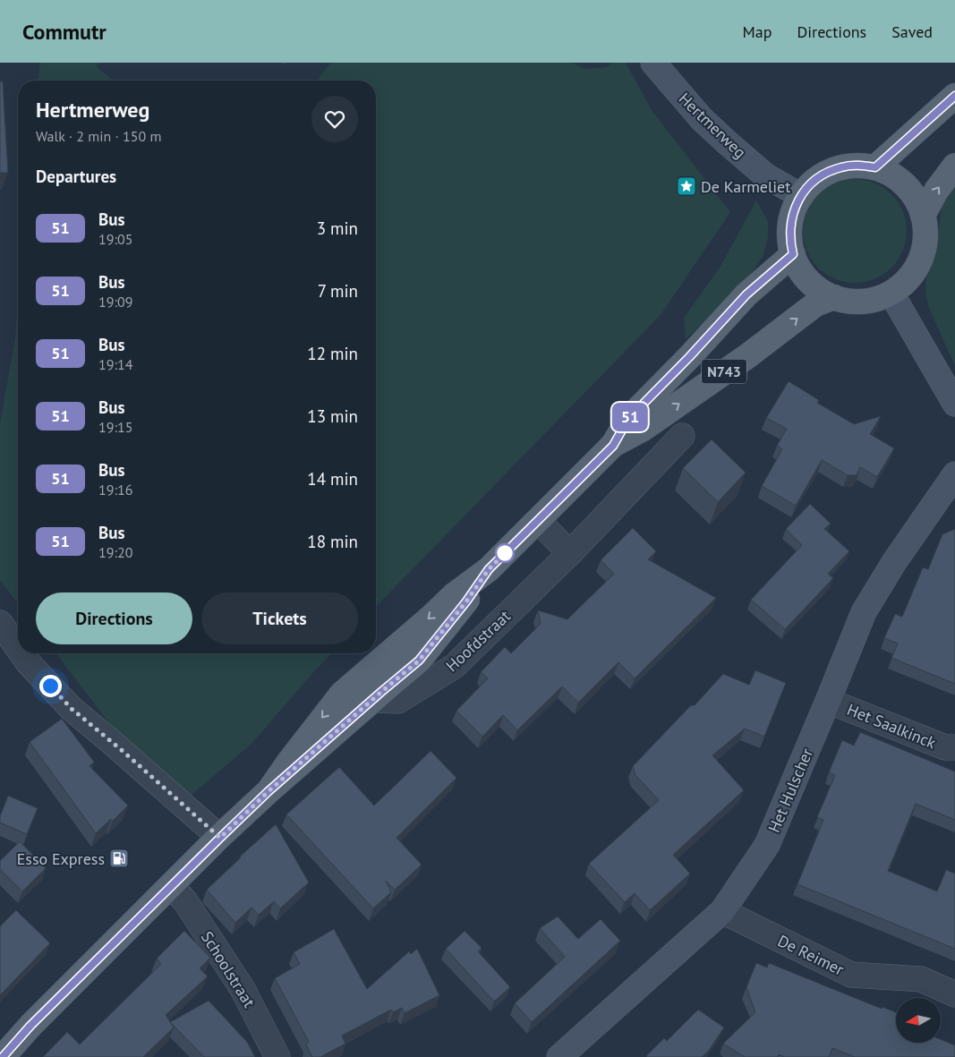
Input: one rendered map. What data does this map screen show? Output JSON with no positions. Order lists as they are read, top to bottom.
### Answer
{
  "streets": {
    "main road": ["N743", "Hoofdstraat"],
    "street": [
      "Hertmerweg",
      "Het Saalkinck",
      "Het Hulscher",
      "De Reimer",
      "Schoolstraat"
    ]
  },
  "crossings": [
    ["Hertmerweg", "Hoofdstraat"],
    ["Hoofdstraat", "Schoolstraat"],
    ["Het Saalkinck", "Het Hulscher"],
    ["Het Hulscher", "De Reimer"]
  ],
  "places": {
    "place": ["De Karmeliet"],
    "fuel station": ["Esso Express"]
  },
  "lines": ["bus line 51"],
  "north": "left",
  "page": {
    "header": "Commutr",
    "nav": ["Map", "Directions", "Saved"],
    "on_map": "51",
    "heading": [
      ["Hertmerweg", "Walk · 2 min · 150 m"],
      "Departures"
    ],
    "list": [
      {
        "mark": "51",
        "name": "Bus",
        "note": "19:05",
        "value": "3 min"
      },
      {
        "mark": "51",
        "name": "Bus",
        "note": "19:09",
        "value": "7 min"
      },
      {
        "mark": "51",
        "name": "Bus",
        "note": "19:14",
        "value": "12 min"
      },
      {
        "mark": "51",
        "name": "Bus",
        "note": "19:15",
        "value": "13 min"
      },
      {
        "mark": "51",
        "name": "Bus",
        "note": "19:16",
        "value": "14 min"
      },
      {
        "mark": "51",
        "name": "Bus",
        "note": "19:20",
        "value": "18 min"
      }
    ],
    "buttons": ["Directions", "Tickets"]
  }
}
